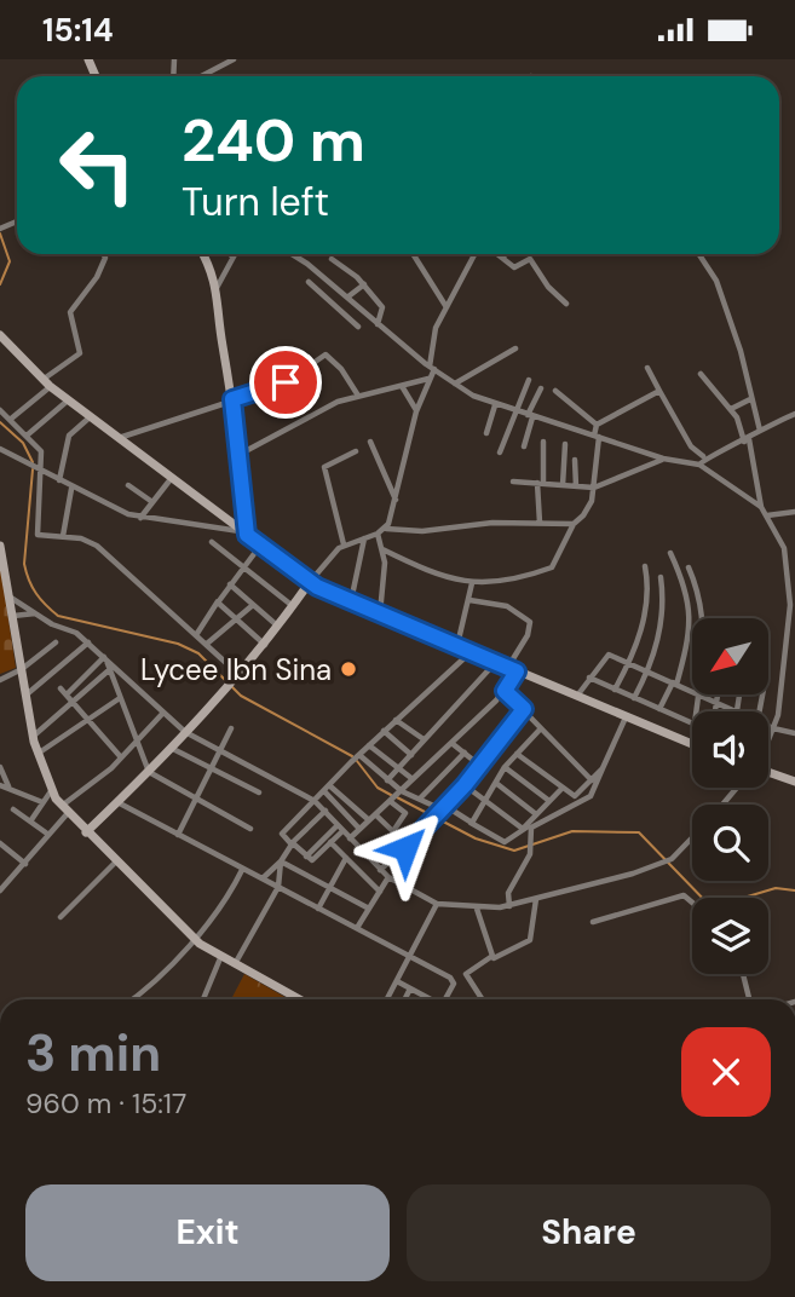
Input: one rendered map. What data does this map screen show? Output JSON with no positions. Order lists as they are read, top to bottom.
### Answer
{
  "places": ["Lycee Ibn Sina"],
  "north": "bottom left",
  "page": {
    "status": "15:14",
    "turn": ["240 m", "Turn left"],
    "heading": ["3 min", "960 m · 15:17"],
    "buttons": ["Exit", "Share"]
  }
}
